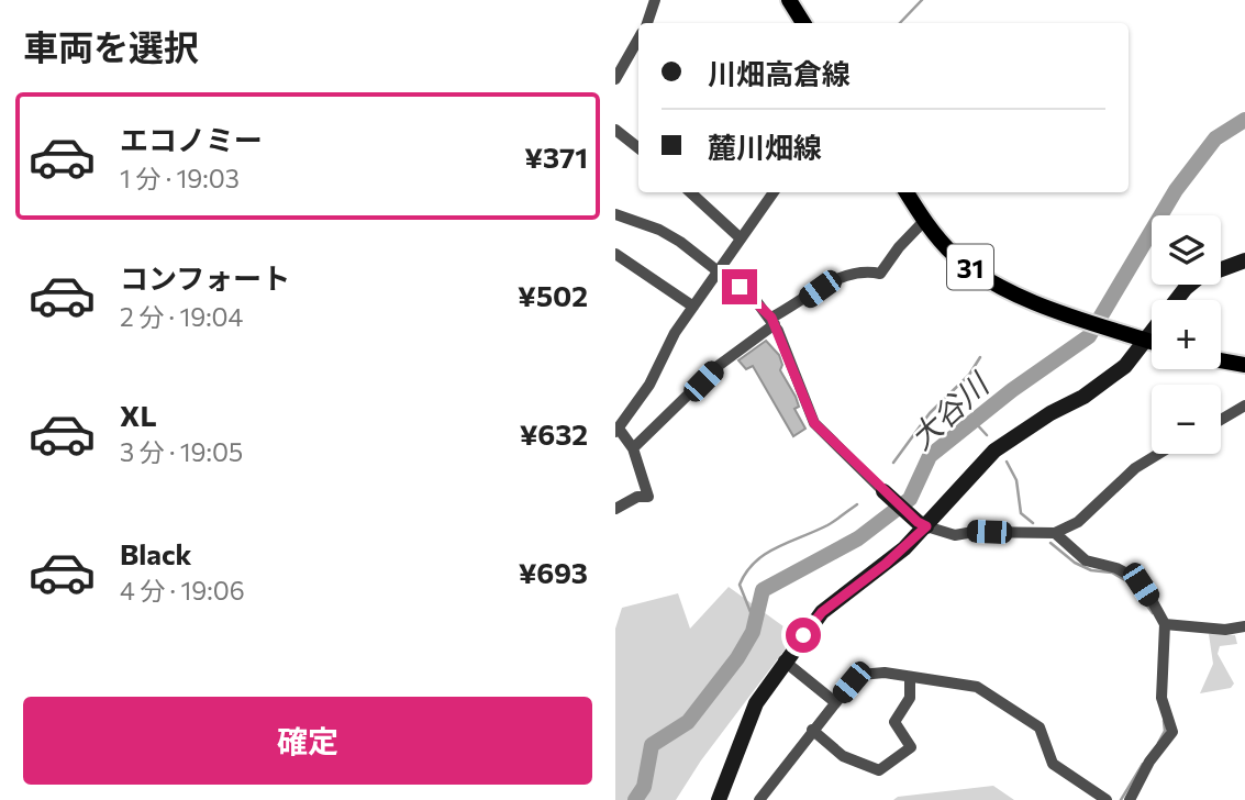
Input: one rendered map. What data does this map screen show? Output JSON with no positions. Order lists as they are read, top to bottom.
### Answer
{
  "streets": {
    "main road": ["31"]
  },
  "water": ["大谷川"],
  "page": {
    "heading": "車両を選択",
    "banner": ["川畑高倉線", "麓川畑線"],
    "list": [
      {
        "name": "エコノミー",
        "note": "1 分 · 19:03",
        "value": "¥371"
      },
      {
        "name": "コンフォート",
        "note": "2 分 · 19:04",
        "value": "¥502"
      },
      {
        "name": "XL",
        "note": "3 分 · 19:05",
        "value": "¥632"
      },
      {
        "name": "Black",
        "note": "4 分 · 19:06",
        "value": "¥693"
      }
    ],
    "map_buttons": ["+", "−"],
    "buttons": "確定"
  }
}
